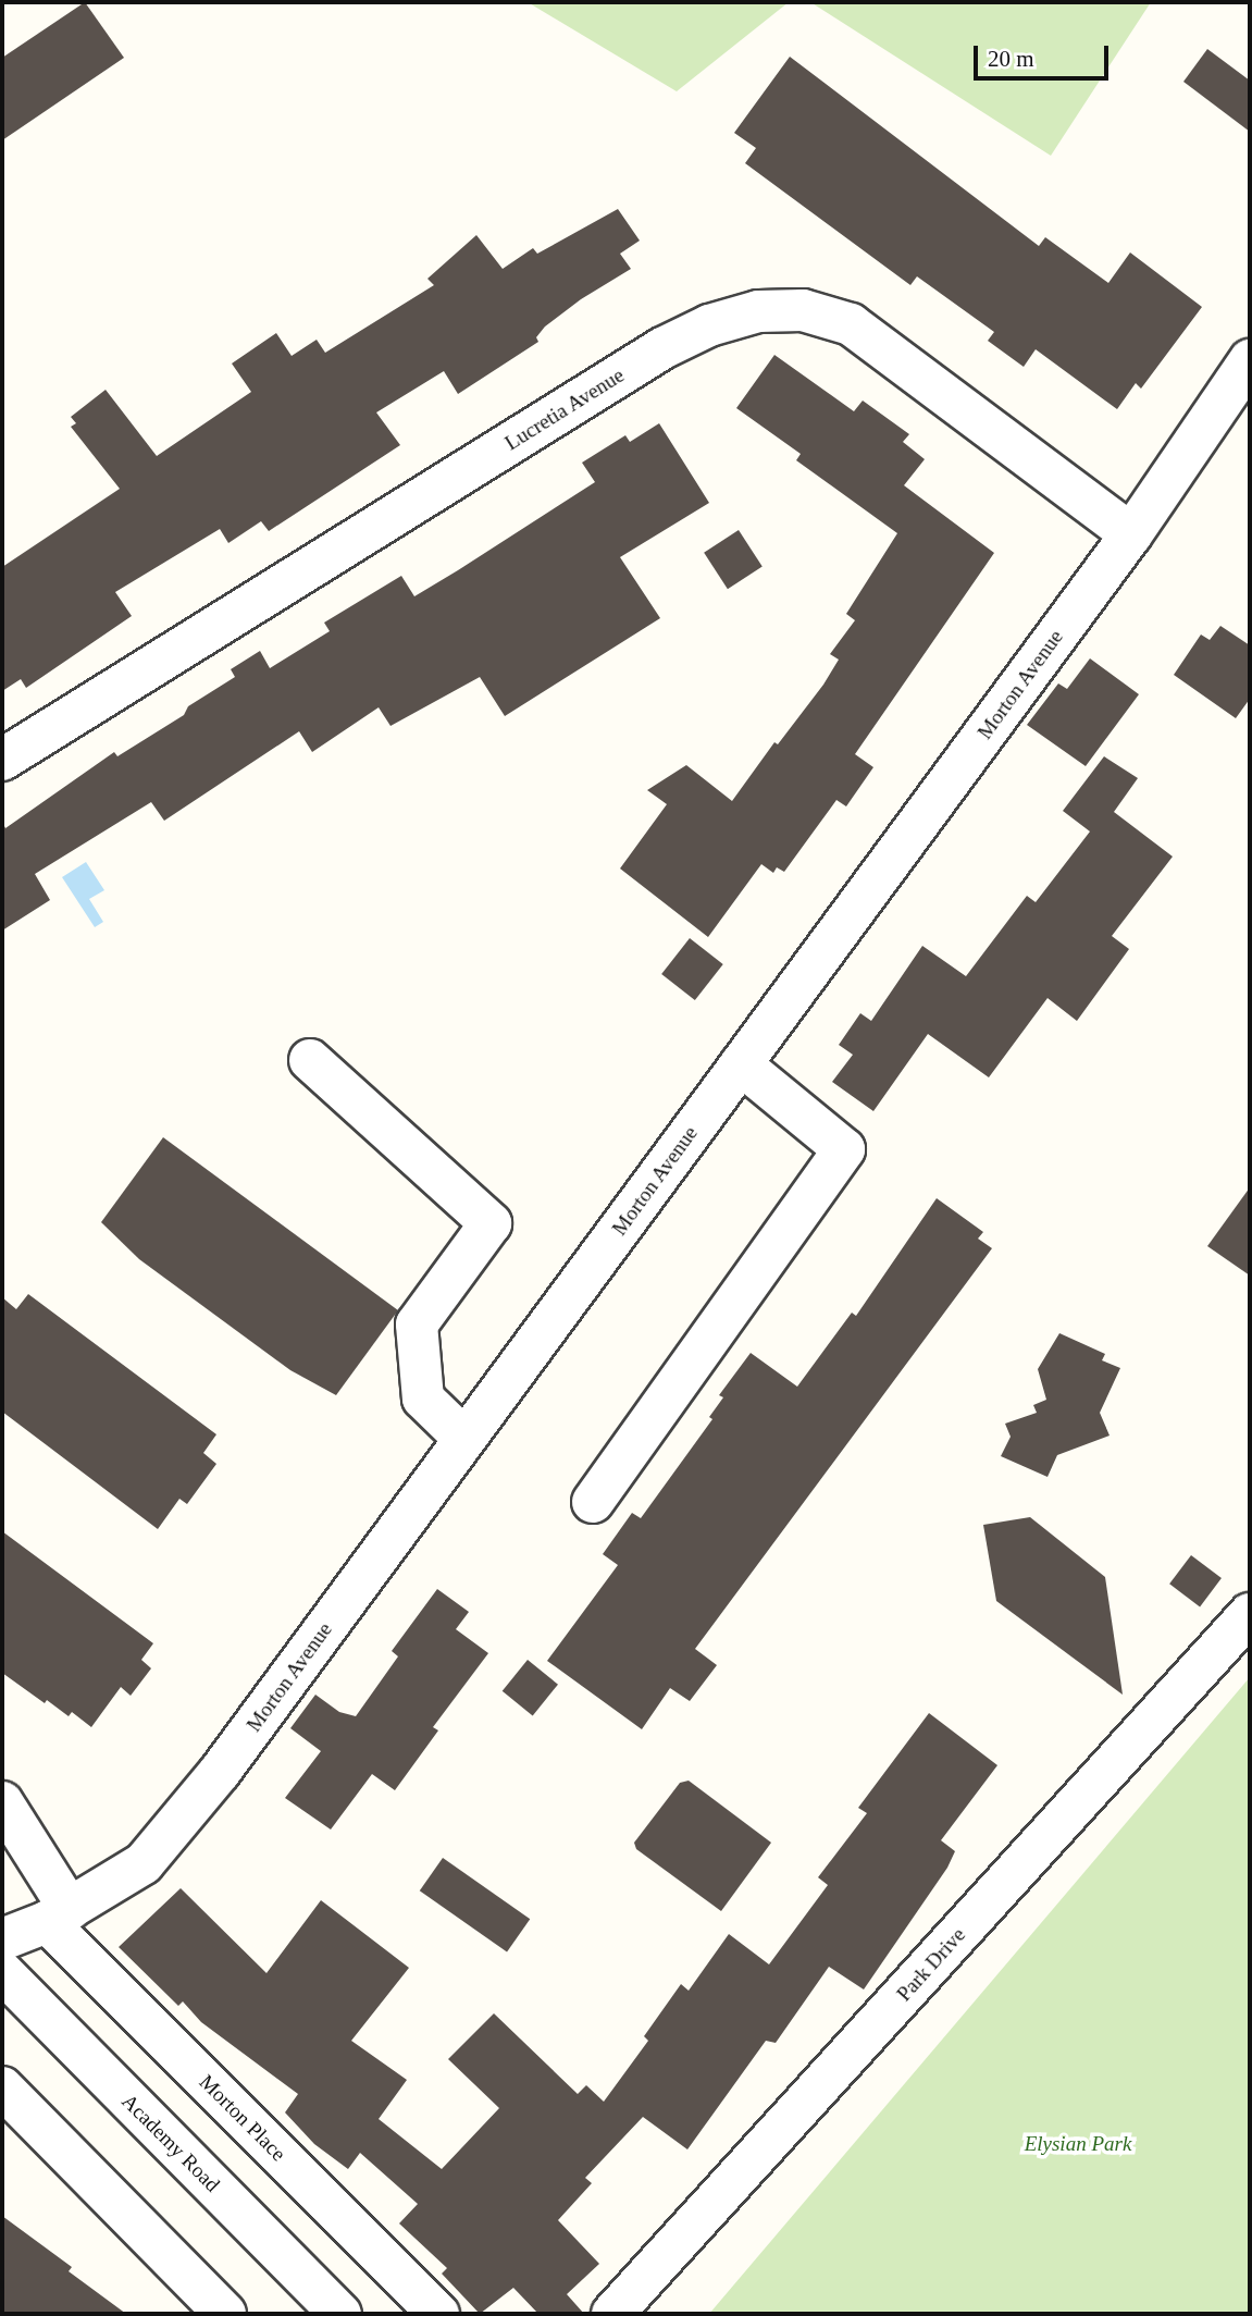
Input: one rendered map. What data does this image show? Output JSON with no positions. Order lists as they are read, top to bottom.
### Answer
{
  "streets": {
    "street": [
      "Lucretia Avenue",
      "Morton Avenue",
      "Park Drive",
      "Morton Place",
      "Academy Road"
    ]
  },
  "crossings": [
    ["Lucretia Avenue", "Morton Avenue"],
    ["Morton Avenue", "Morton Place"]
  ],
  "parks": ["Elysian Park"],
  "scale_bar": "20 m"
}
